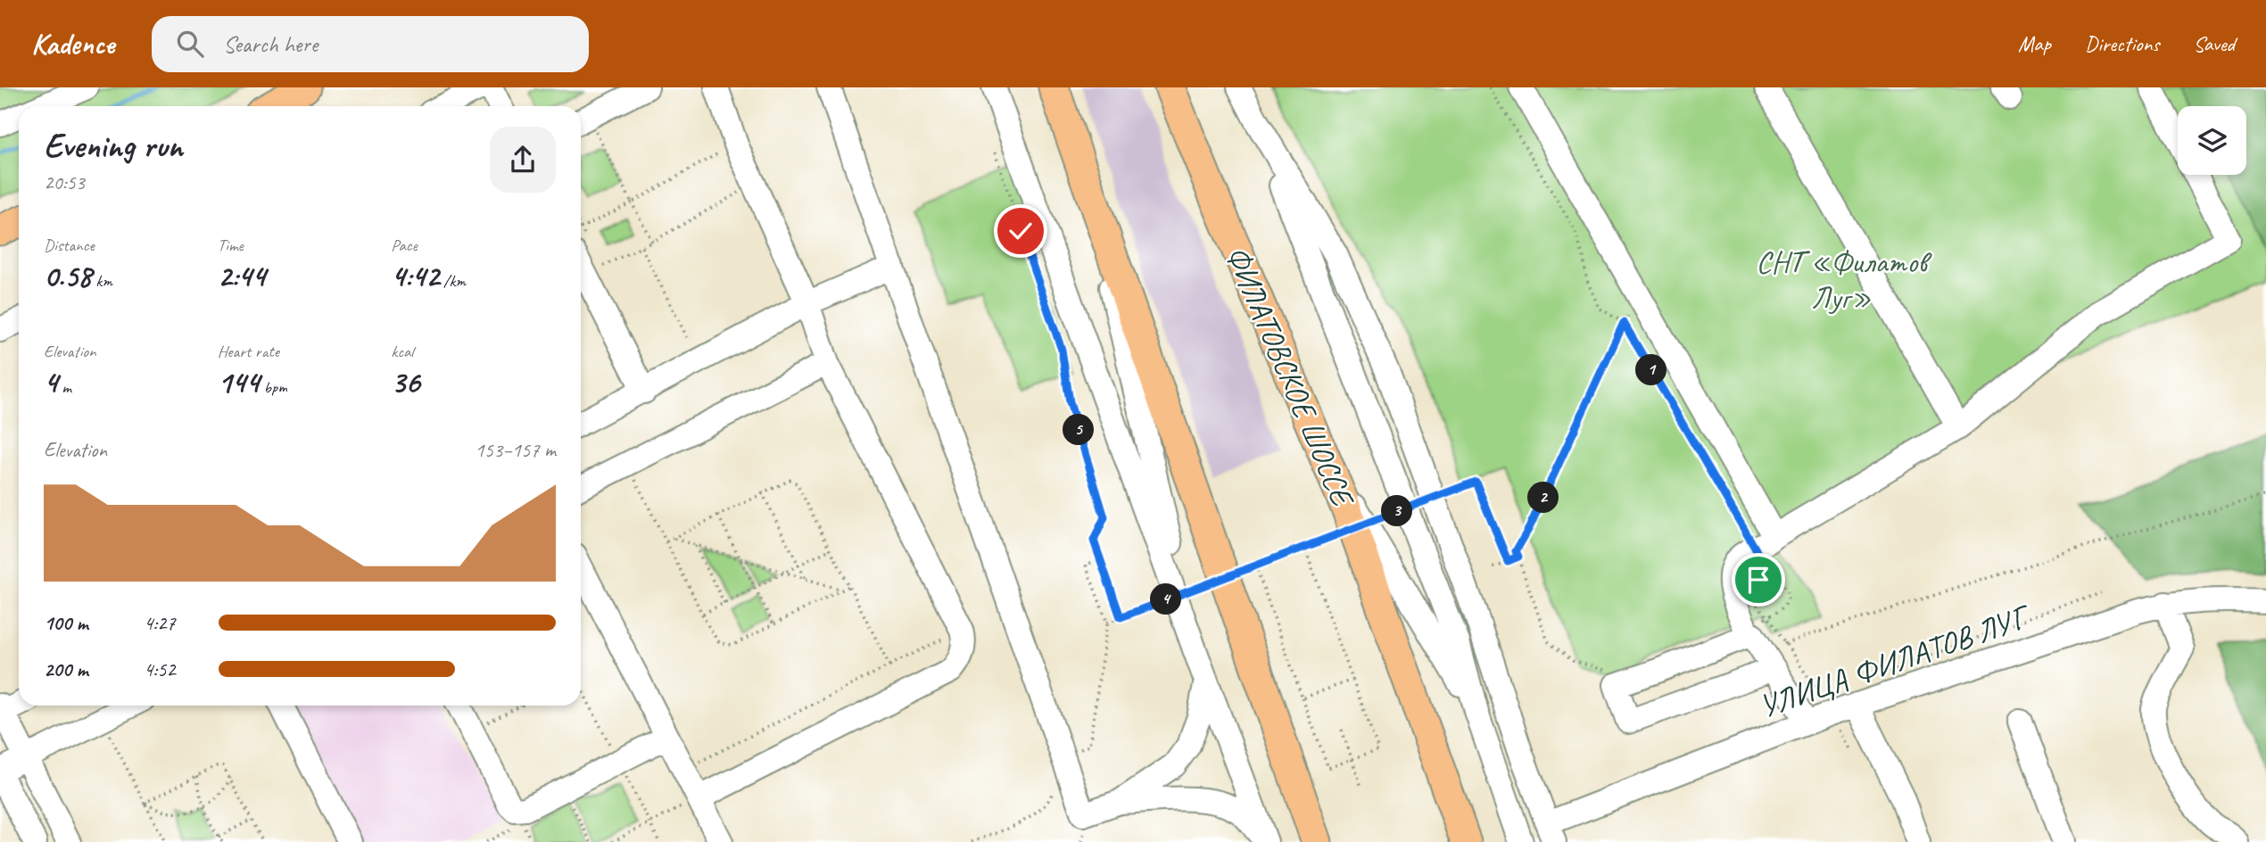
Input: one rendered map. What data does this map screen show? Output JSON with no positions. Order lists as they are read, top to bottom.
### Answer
{
  "streets": {
    "main road": ["ФИЛАТОВСКОЕ ШОССЕ"],
    "street": ["УЛИЦА ФИЛАТОВ ЛУГ"]
  },
  "parks": ["СНТ «Филатов Луг»"],
  "page": {
    "header": "Kadence",
    "search": "Search here",
    "nav": ["Map", "Directions", "Saved"],
    "heading": ["Evening run", "20:53"],
    "stats": [
      ["Distance", "0.58 km"],
      ["Time", "2:44"],
      ["Pace", "4:42 /km"],
      ["Elevation", "4 m"],
      ["Heart rate", "144 bpm"],
      ["kcal", "36"]
    ],
    "pins": [
      "1",
      "5",
      "2",
      "3",
      "4"
    ],
    "chart": ["Elevation", "153–157 m"],
    "list": [
      {
        "name": "100 m",
        "note": "4:27"
      },
      {
        "name": "200 m",
        "note": "4:52"
      }
    ]
  }
}
